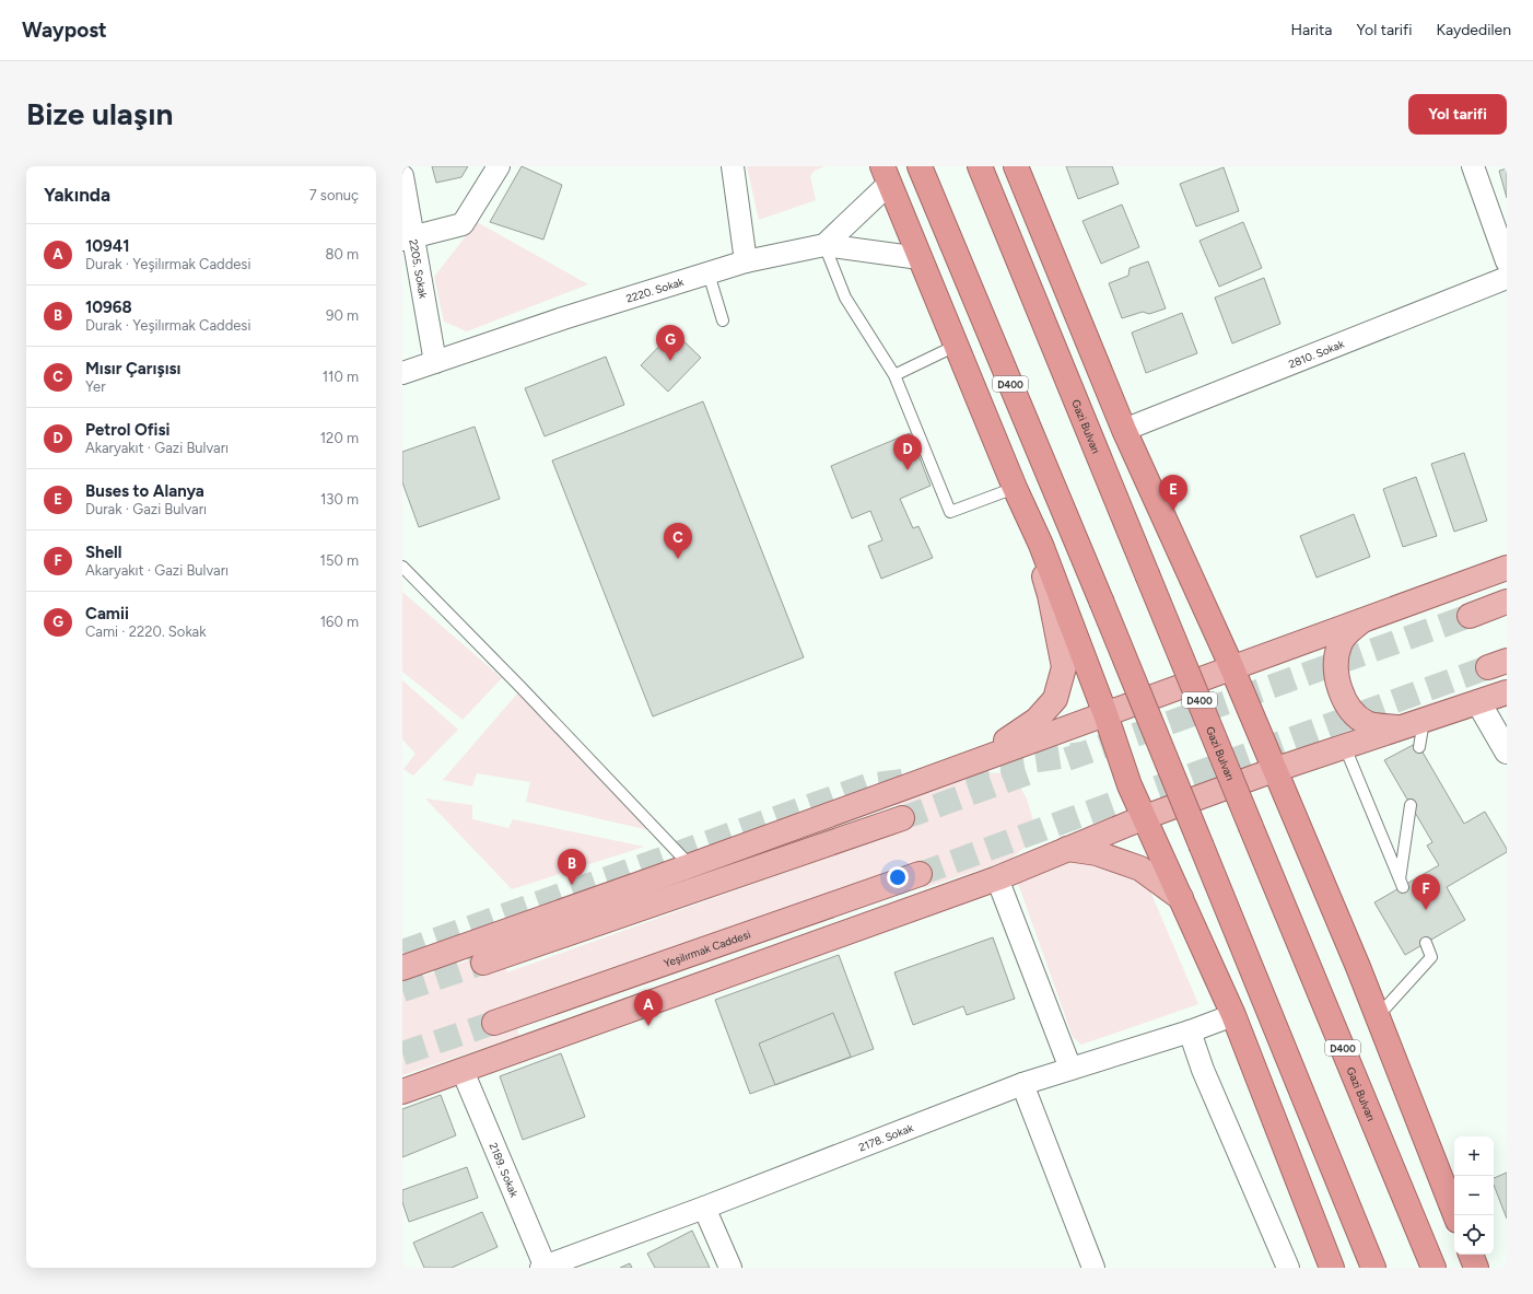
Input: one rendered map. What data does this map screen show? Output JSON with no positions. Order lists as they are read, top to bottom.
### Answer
{
  "streets": {
    "highway": ["D400", "Gazi Bulvarı"],
    "main road": ["Yeşilırmak Caddesi"],
    "street": [
      "2205. Sokak",
      "2220. Sokak",
      "2810. Sokak",
      "2178. Sokak",
      "2189. Sokak"
    ]
  },
  "crossings": [
    ["2205. Sokak", "2220. Sokak"],
    ["2178. Sokak", "2189. Sokak"]
  ],
  "page": {
    "header": "Waypost",
    "nav": ["Harita", "Yol tarifi", "Kaydedilen"],
    "buttons": "Yol tarifi",
    "title": "Bize ulaşın",
    "heading": ["Yakında", "7 sonuç"],
    "list": [
      {
        "mark": "A",
        "name": "10941",
        "note": "Durak · Yeşilırmak Caddesi",
        "value": "80 m"
      },
      {
        "mark": "B",
        "name": "10968",
        "note": "Durak · Yeşilırmak Caddesi",
        "value": "90 m"
      },
      {
        "mark": "C",
        "name": "Mısır Çarışısı",
        "note": "Yer",
        "value": "110 m"
      },
      {
        "mark": "D",
        "name": "Petrol Ofisi",
        "note": "Akaryakıt · Gazi Bulvarı",
        "value": "120 m"
      },
      {
        "mark": "E",
        "name": "Buses to Alanya",
        "note": "Durak · Gazi Bulvarı",
        "value": "130 m"
      },
      {
        "mark": "F",
        "name": "Shell",
        "note": "Akaryakıt · Gazi Bulvarı",
        "value": "150 m"
      },
      {
        "mark": "G",
        "name": "Camii",
        "note": "Cami · 2220. Sokak",
        "value": "160 m"
      }
    ],
    "pins": [
      "G",
      "D",
      "E",
      "C",
      "B",
      "F",
      "A"
    ],
    "map_buttons": ["+", "−"]
  }
}
